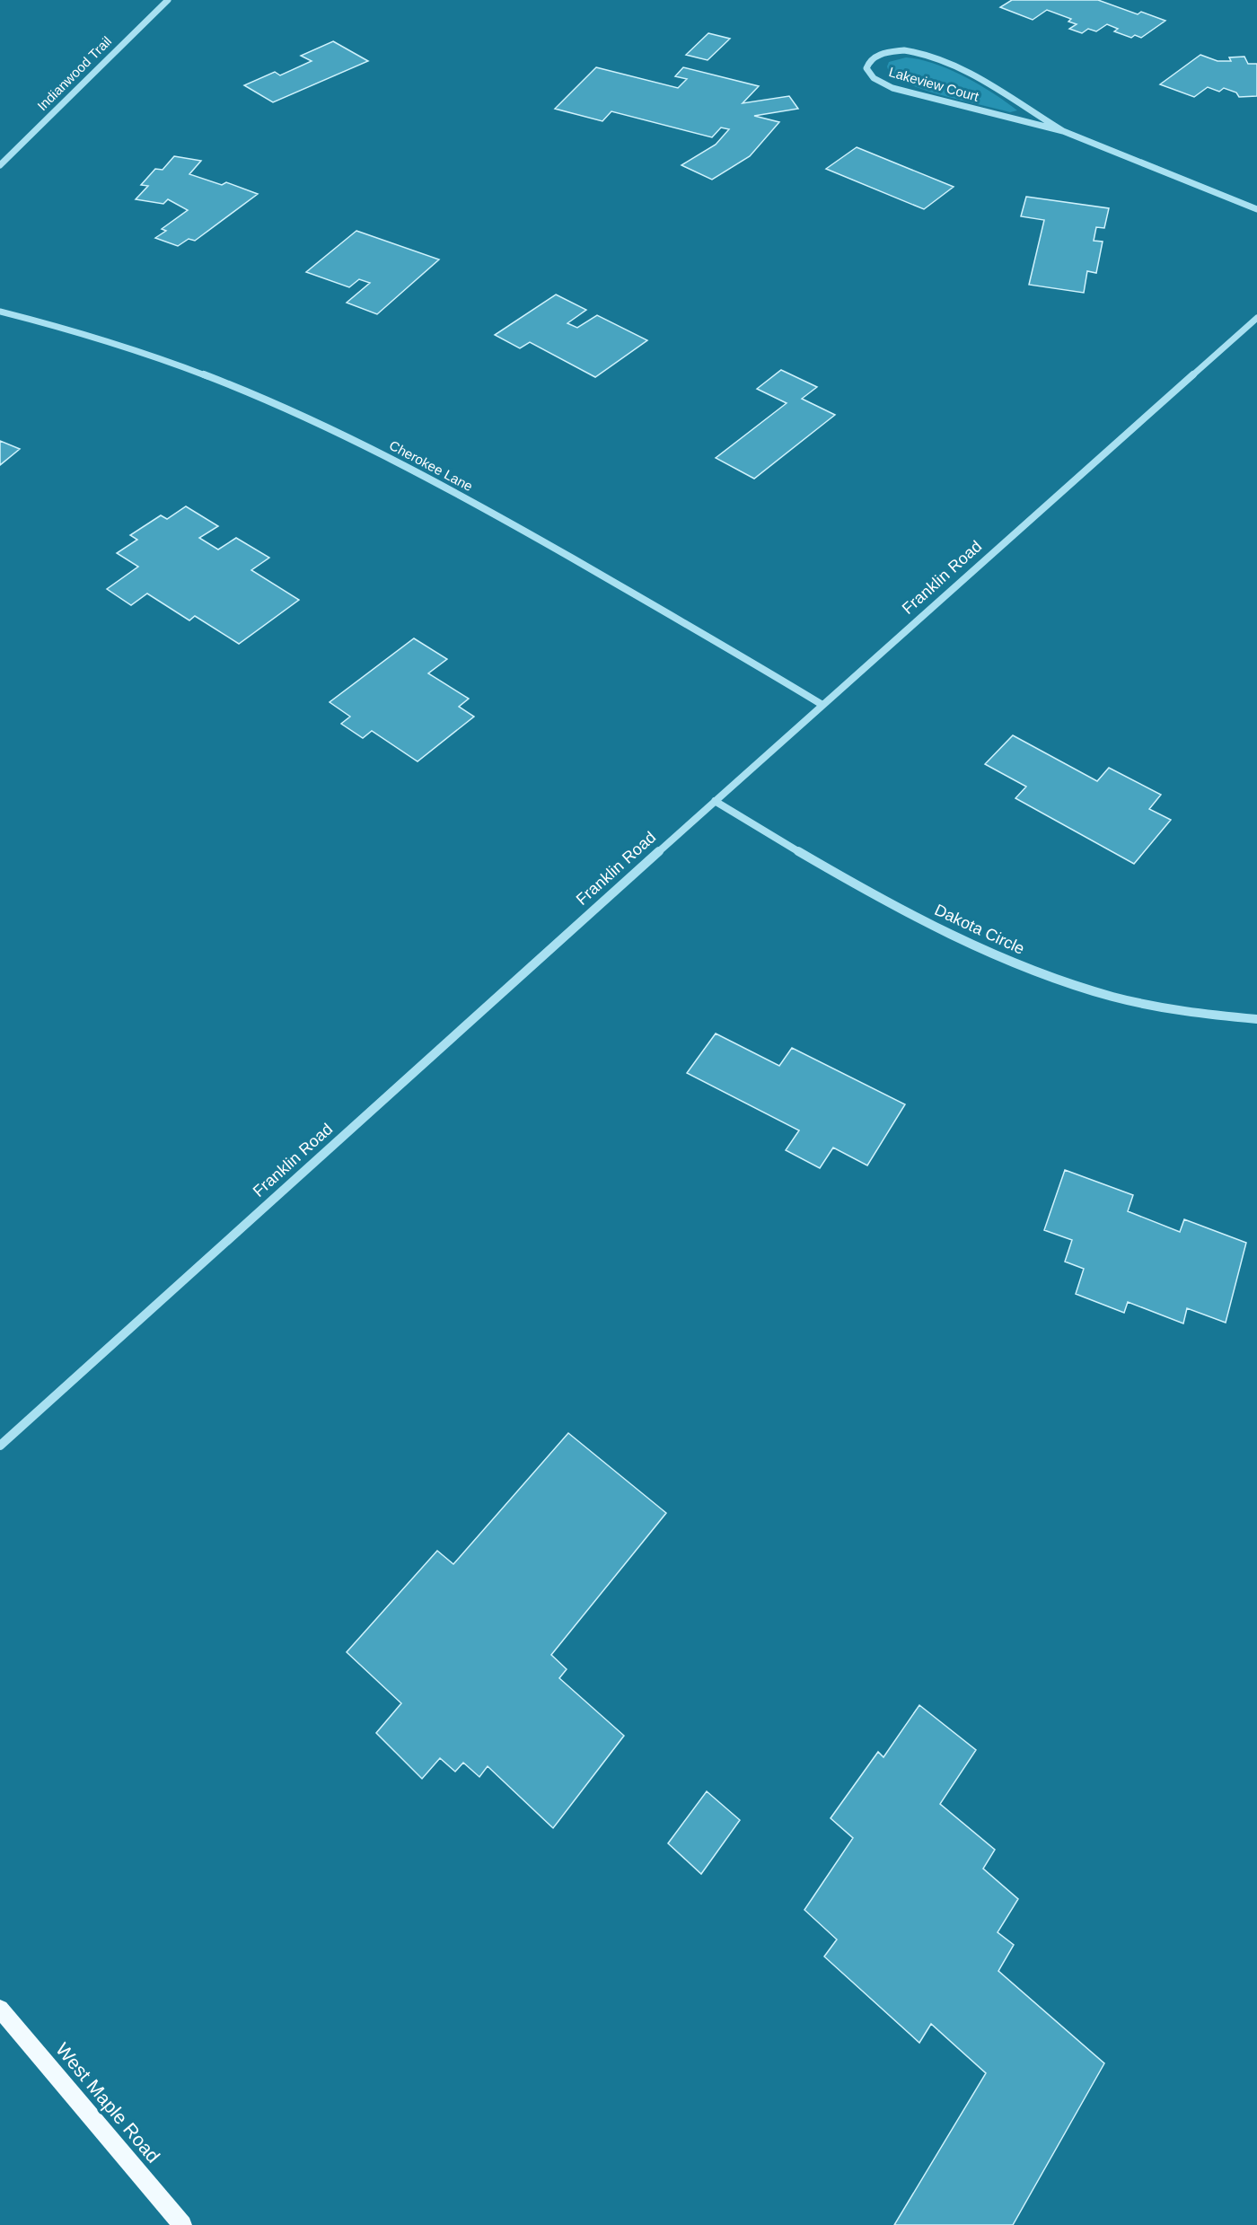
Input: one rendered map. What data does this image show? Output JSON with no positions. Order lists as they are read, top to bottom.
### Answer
{
  "streets": {
    "main road": ["West Maple Road"],
    "street": [
      "Indianwood Trail",
      "Lakeview Court",
      "Cherokee Lane",
      "Franklin Road",
      "Dakota Circle"
    ]
  },
  "crossings": [
    ["Cherokee Lane", "Franklin Road"],
    ["Franklin Road", "Dakota Circle"]
  ]
}
